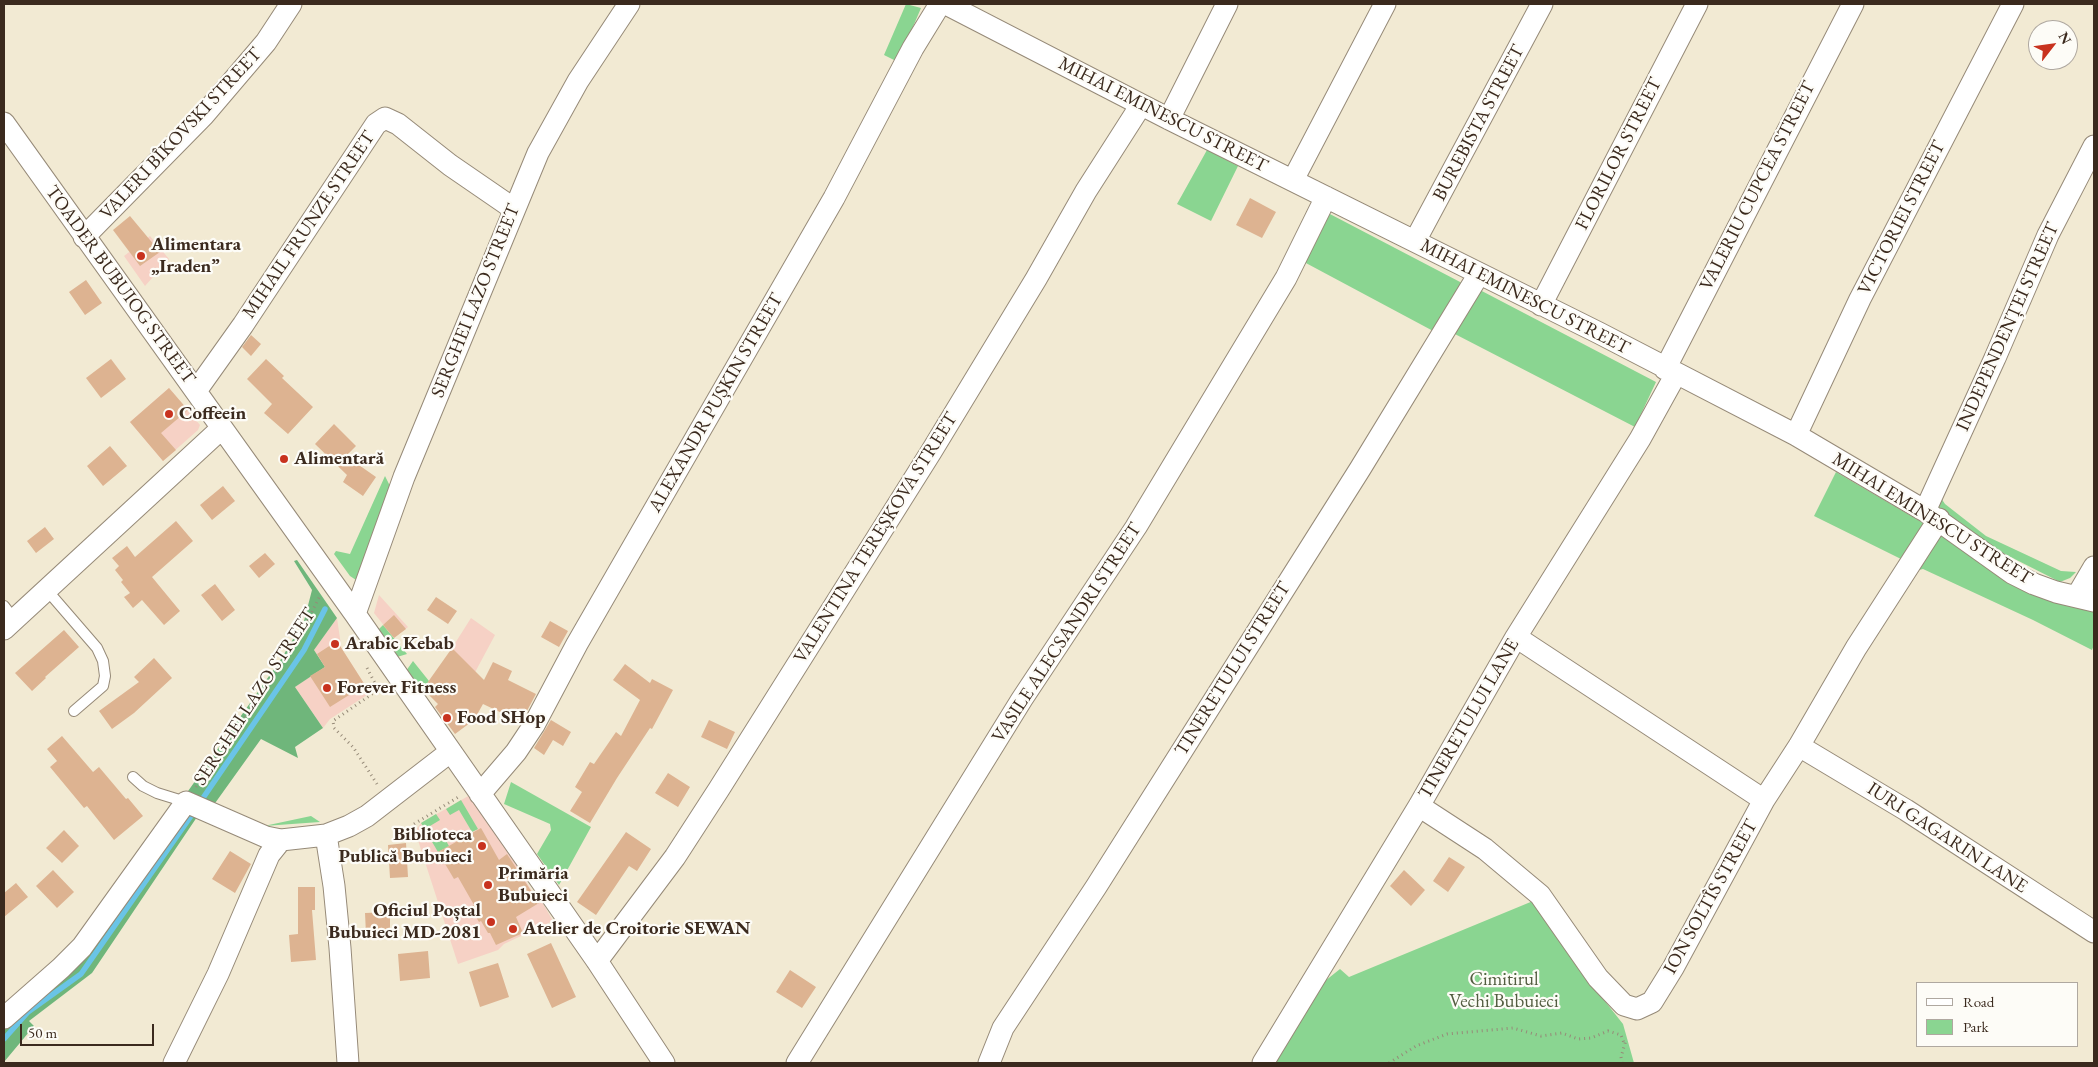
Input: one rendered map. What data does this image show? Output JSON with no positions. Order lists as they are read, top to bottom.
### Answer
{
  "streets": {
    "street": [
      "MIHAI EMINESCU STREET",
      "BUREBISTA STREET",
      "VALERI BÎKOVSKI STREET",
      "FLORILOR STREET",
      "VALERIU CUPCEA STREET",
      "VICTORIEI STREET",
      "MIHAIL FRUNZE STREET",
      "TOADER BUBUIOG STREET",
      "SERGHEI LAZO STREET",
      "INDEPENDENȚEI STREET",
      "ALEXANDR PUȘKIN STREET",
      "VALENTINA TEREȘKOVA STREET",
      "VASILE ALECSANDRI STREET",
      "TINERETULUI STREET",
      "TINERETULUI LANE",
      "IURI GAGARIN LANE",
      "ION SOLTÎS STREET"
    ]
  },
  "crossings": [
    ["MIHAI EMINESCU STREET", "BUREBISTA STREET"],
    ["MIHAI EMINESCU STREET", "FLORILOR STREET"],
    ["MIHAI EMINESCU STREET", "VALERIU CUPCEA STREET"],
    ["MIHAI EMINESCU STREET", "VICTORIEI STREET"],
    ["MIHAI EMINESCU STREET", "INDEPENDENȚEI STREET"],
    ["MIHAI EMINESCU STREET", "VALENTINA TEREȘKOVA STREET"],
    ["MIHAI EMINESCU STREET", "VASILE ALECSANDRI STREET"],
    ["MIHAI EMINESCU STREET", "TINERETULUI STREET"],
    ["MIHAI EMINESCU STREET", "TINERETULUI LANE"],
    ["MIHAI EMINESCU STREET", "ION SOLTÎS STREET"],
    ["VALERI BÎKOVSKI STREET", "TOADER BUBUIOG STREET"],
    ["VALERIU CUPCEA STREET", "TINERETULUI LANE"],
    ["MIHAIL FRUNZE STREET", "TOADER BUBUIOG STREET"],
    ["MIHAIL FRUNZE STREET", "SERGHEI LAZO STREET"],
    ["TOADER BUBUIOG STREET", "SERGHEI LAZO STREET"],
    ["TOADER BUBUIOG STREET", "ALEXANDR PUȘKIN STREET"],
    ["TOADER BUBUIOG STREET", "VALENTINA TEREȘKOVA STREET"],
    ["INDEPENDENȚEI STREET", "ION SOLTÎS STREET"],
    ["TINERETULUI LANE", "ION SOLTÎS STREET"],
    ["IURI GAGARIN LANE", "ION SOLTÎS STREET"]
  ],
  "parks": ["Cimitirul Vechi Bubuieci"],
  "places": [
    "Alimentara „Iraden”",
    "Coffeein",
    "Alimentară",
    "Arabic Kebab",
    "Forever Fitness",
    "Food SHop",
    "Biblioteca Publică Bubuieci",
    "Primăria Bubuieci",
    "Oficiul Poștal Bubuieci MD-2081",
    "Atelier de Croitorie SEWAN"
  ],
  "legend": ["Road", "Park"],
  "scale_bar": "50 m",
  "north": "top right"
}
